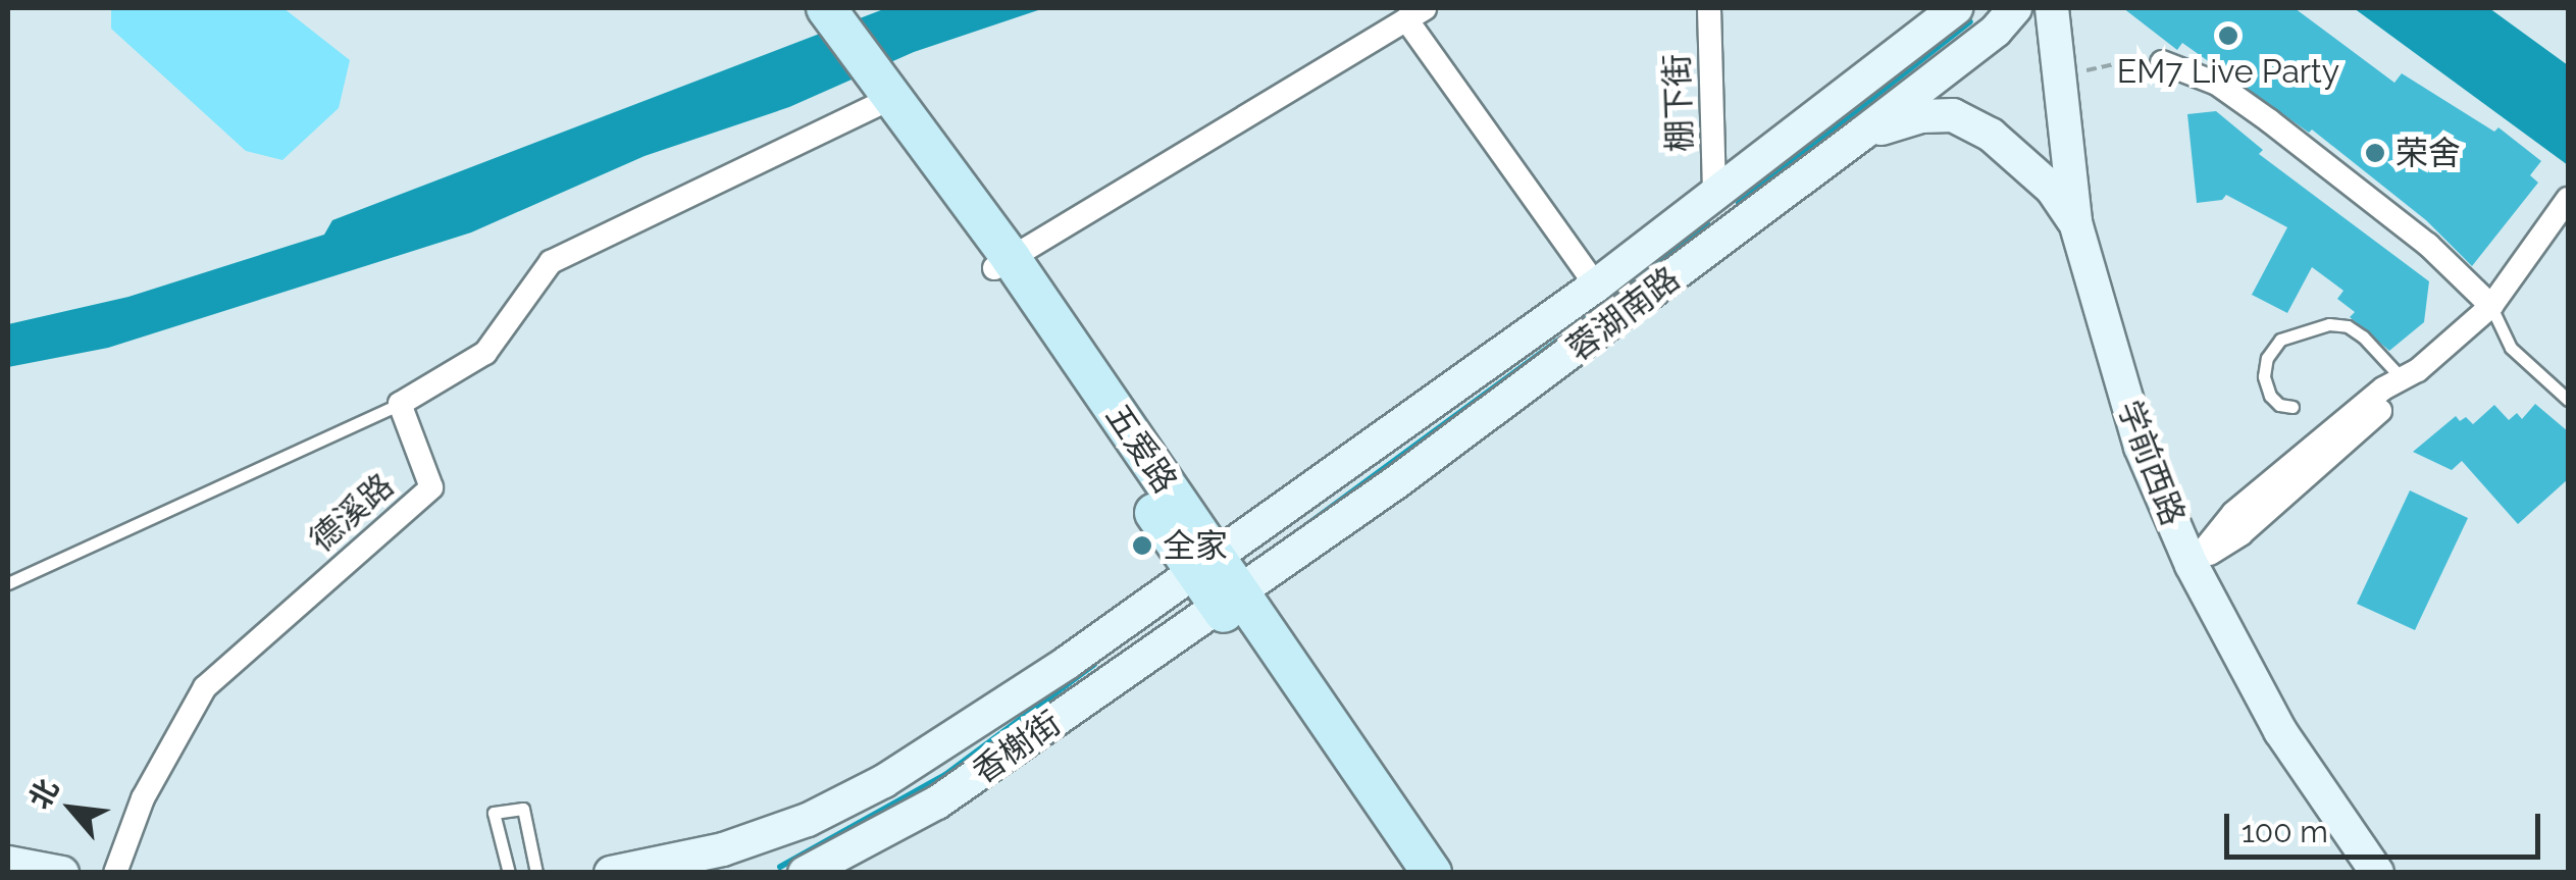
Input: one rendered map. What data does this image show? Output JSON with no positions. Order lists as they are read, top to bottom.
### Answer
{
  "streets": {
    "main road": [
      "蓉湖南路",
      "五爱路",
      "学前西路",
      "香榭街"
    ],
    "street": ["棚下街", "德溪路"]
  },
  "crossings": [
    ["棚下街", "蓉湖南路"],
    ["蓉湖南路", "五爱路"],
    ["蓉湖南路", "香榭街"],
    ["五爱路", "香榭街"]
  ],
  "places": ["EM7 Live Party", "荣舍", "全家"],
  "scale_bar": "100 m",
  "north": "top left"
}
